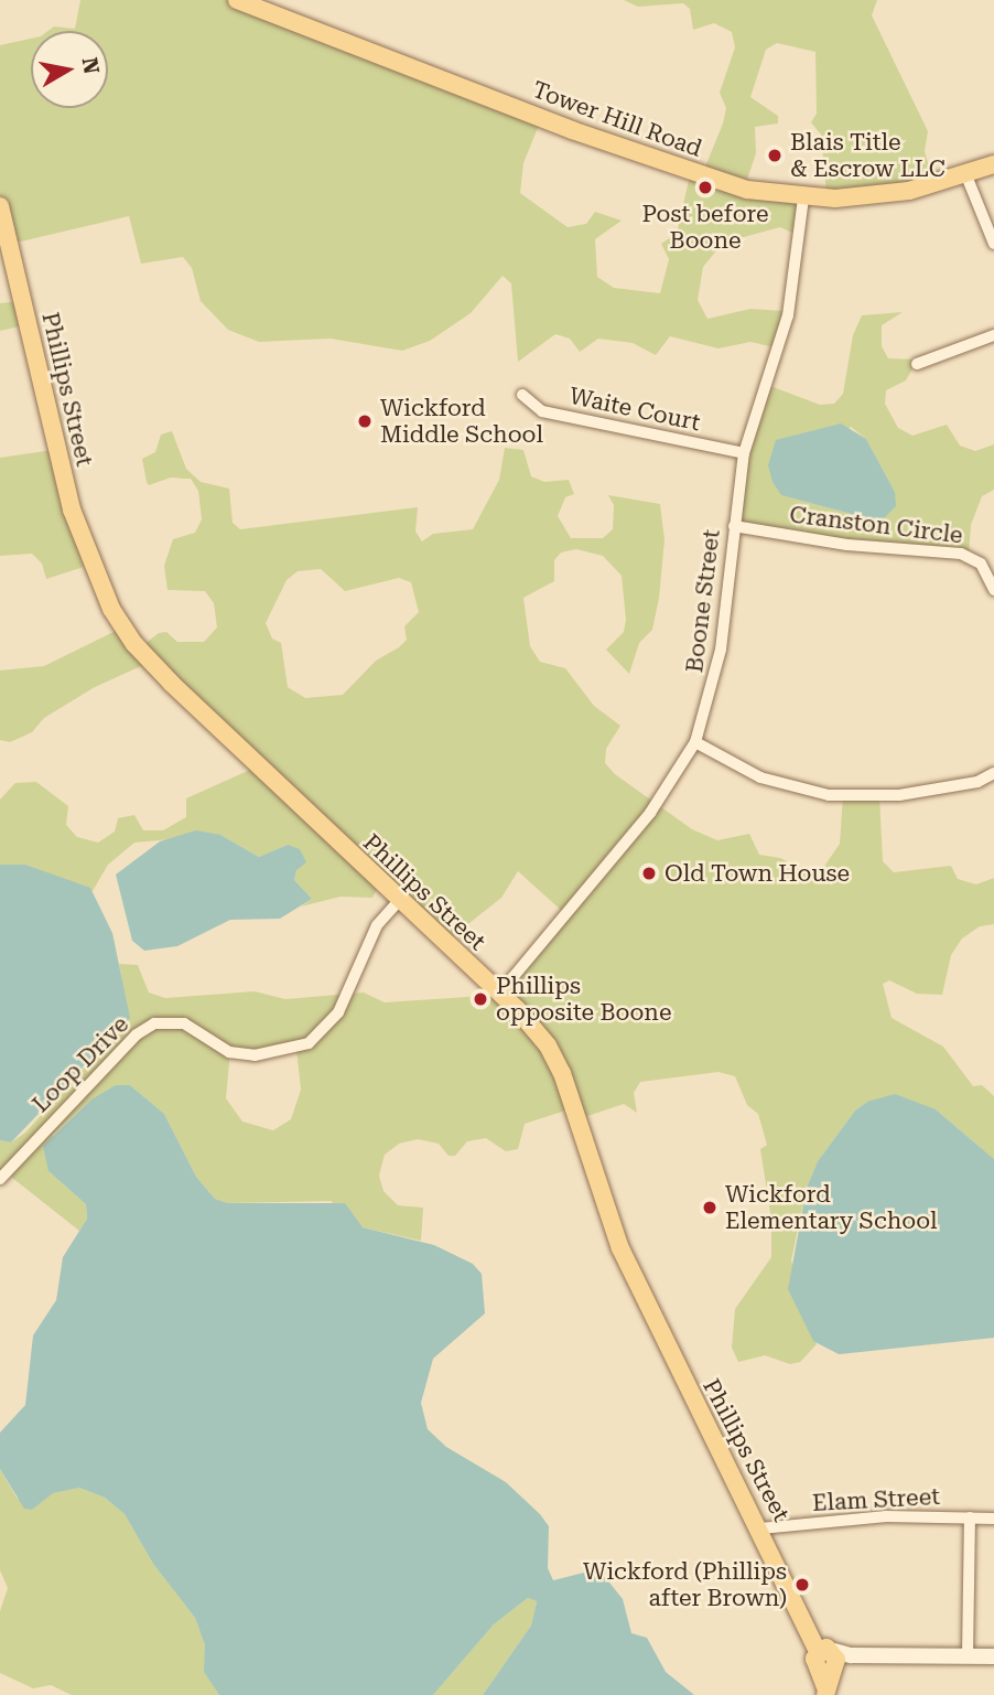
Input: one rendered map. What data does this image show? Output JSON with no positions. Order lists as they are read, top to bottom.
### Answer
{
  "streets": {
    "main road": ["Tower Hill Road", "Phillips Street"],
    "street": [
      "Waite Court",
      "Cranston Circle",
      "Boone Street",
      "Loop Drive",
      "Elam Street"
    ]
  },
  "crossings": [
    ["Tower Hill Road", "Boone Street"],
    ["Phillips Street", "Boone Street"],
    ["Phillips Street", "Loop Drive"],
    ["Phillips Street", "Elam Street"],
    ["Waite Court", "Boone Street"],
    ["Cranston Circle", "Boone Street"]
  ],
  "places": [
    "Blais Title & Escrow LLC",
    "Post before Boone",
    "Wickford Middle School",
    "Old Town House",
    "Phillips opposite Boone",
    "Wickford Elementary School",
    "Wickford (Phillips after Brown)"
  ],
  "north": "right"
}
